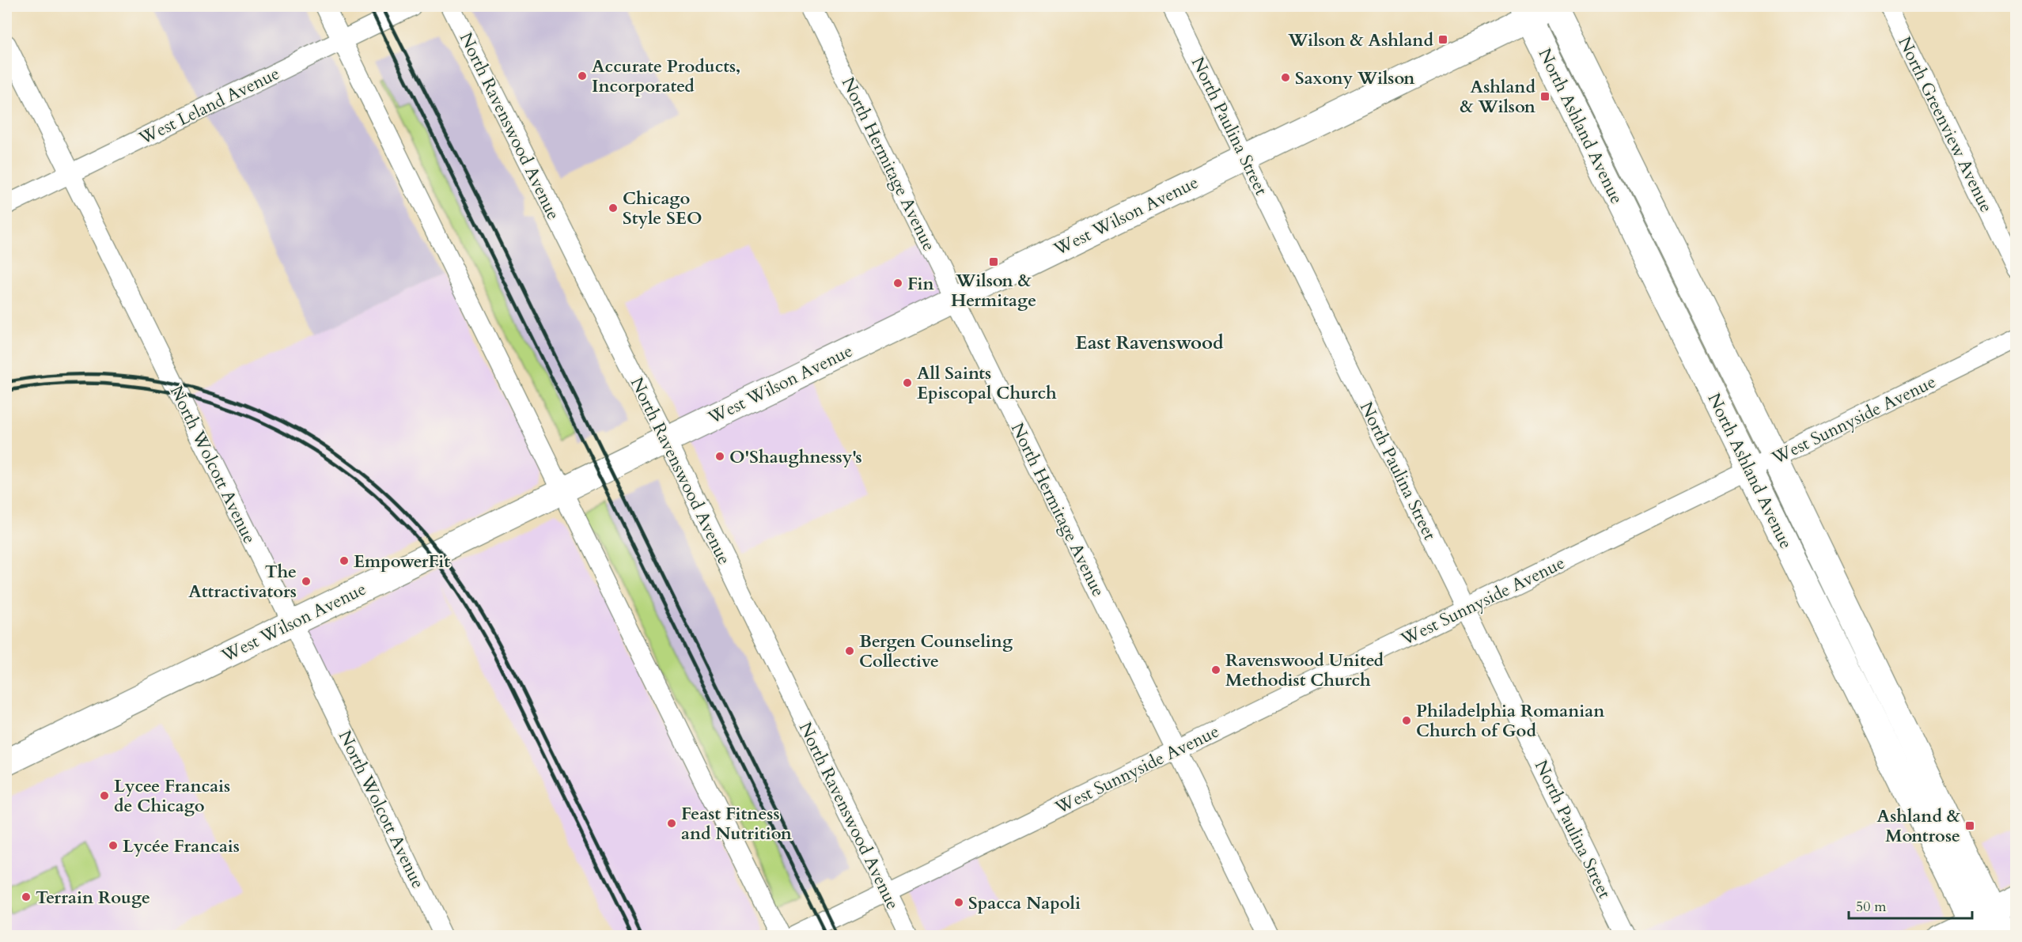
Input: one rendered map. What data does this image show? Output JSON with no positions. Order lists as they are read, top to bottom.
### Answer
{
  "streets": {
    "main road": ["North Ashland Avenue", "West Wilson Avenue"],
    "street": [
      "West Leland Avenue",
      "North Greenview Avenue",
      "North Ravenswood Avenue",
      "North Paulina Street",
      "North Hermitage Avenue",
      "West Sunnyside Avenue",
      "North Wolcott Avenue"
    ]
  },
  "crossings": [
    ["West Leland Avenue", "North Wolcott Avenue"],
    ["North Ravenswood Avenue", "West Wilson Avenue"],
    ["North Ravenswood Avenue", "West Sunnyside Avenue"],
    ["North Paulina Street", "West Wilson Avenue"],
    ["North Paulina Street", "West Sunnyside Avenue"],
    ["North Ashland Avenue", "West Wilson Avenue"],
    ["North Ashland Avenue", "West Sunnyside Avenue"],
    ["North Hermitage Avenue", "West Wilson Avenue"],
    ["North Hermitage Avenue", "West Sunnyside Avenue"],
    ["West Wilson Avenue", "North Wolcott Avenue"]
  ],
  "districts": ["East Ravenswood"],
  "places": {
    "transit": [
      "Wilson & Ashland",
      "Ashland & Wilson",
      "Wilson & Hermitage",
      "Ashland & Montrose"
    ],
    "other": [
      "Accurate Products, Incorporated",
      "Saxony Wilson",
      "Chicago Style SEO",
      "Fin",
      "All Saints Episcopal Church",
      "O'Shaughnessy's",
      "EmpowerFit",
      "The Attractivators",
      "Bergen Counseling Collective",
      "Ravenswood United Methodist Church",
      "Philadelphia Romanian Church of God",
      "Lycee Francais de Chicago",
      "Feast Fitness and Nutrition",
      "Lycée Francais",
      "Terrain Rouge",
      "Spacca Napoli"
    ]
  },
  "scale_bar": "50 m"
}
